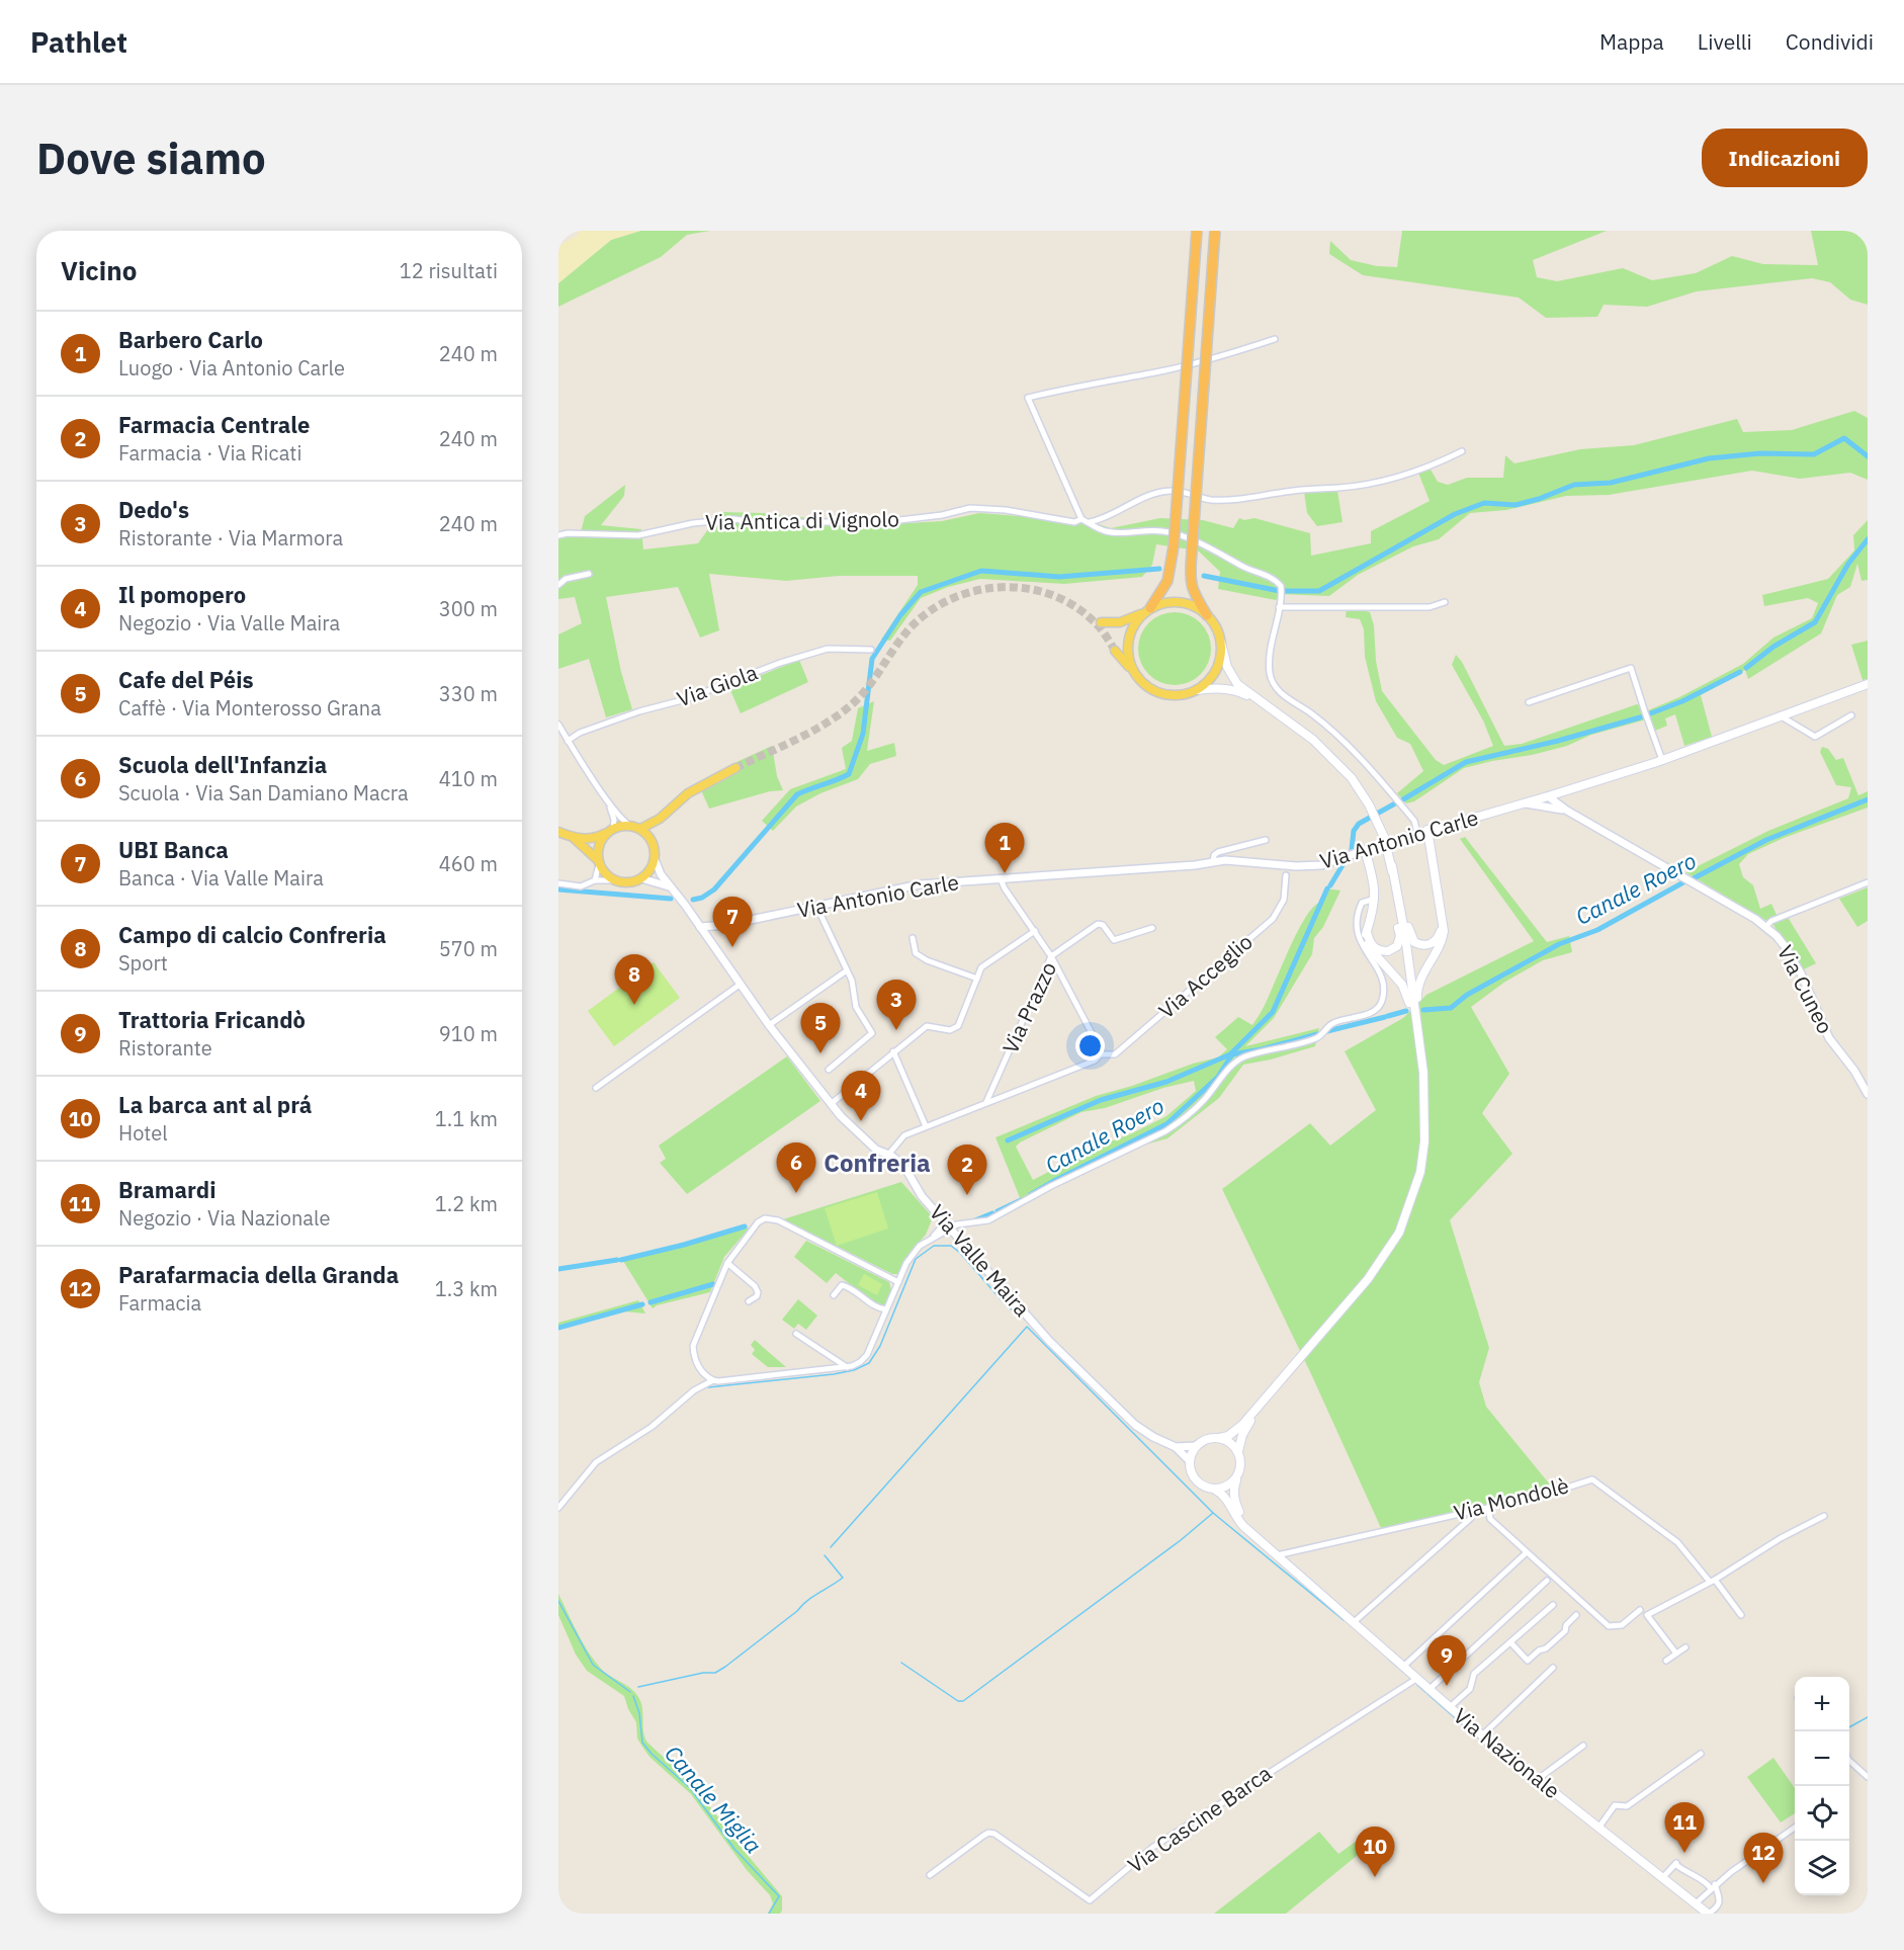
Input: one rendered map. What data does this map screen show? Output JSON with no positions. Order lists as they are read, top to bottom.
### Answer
{
  "streets": {
    "main road": ["Via Antonio Carle", "Via Nazionale"],
    "street": [
      "Via Antica di Vignolo",
      "Via Giola",
      "Via Acceglio",
      "Via Cuneo",
      "Via Prazzo",
      "Via Valle Maira",
      "Via Mondolè",
      "Via Cascine Barca"
    ]
  },
  "crossings": [
    ["Via Antonio Carle", "Via Cuneo"],
    ["Via Antonio Carle", "Via Valle Maira"],
    ["Via Mondolè", "Via Nazionale"],
    ["Via Nazionale", "Via Cascine Barca"]
  ],
  "districts": ["Confreria"],
  "water": ["Canale Roero", "Canale Miglia"],
  "page": {
    "header": "Pathlet",
    "nav": ["Mappa", "Livelli", "Condividi"],
    "buttons": "Indicazioni",
    "title": "Dove siamo",
    "heading": ["Vicino", "12 risultati"],
    "list": [
      {
        "mark": "1",
        "name": "Barbero Carlo",
        "note": "Luogo · Via Antonio Carle",
        "value": "240 m"
      },
      {
        "mark": "2",
        "name": "Farmacia Centrale",
        "note": "Farmacia · Via Ricati",
        "value": "240 m"
      },
      {
        "mark": "3",
        "name": "Dedo's",
        "note": "Ristorante · Via Marmora",
        "value": "240 m"
      },
      {
        "mark": "4",
        "name": "Il pomopero",
        "note": "Negozio · Via Valle Maira",
        "value": "300 m"
      },
      {
        "mark": "5",
        "name": "Cafe del Péis",
        "note": "Caffè · Via Monterosso Grana",
        "value": "330 m"
      },
      {
        "mark": "6",
        "name": "Scuola dell'Infanzia",
        "note": "Scuola · Via San Damiano Macra",
        "value": "410 m"
      },
      {
        "mark": "7",
        "name": "UBI Banca",
        "note": "Banca · Via Valle Maira",
        "value": "460 m"
      },
      {
        "mark": "8",
        "name": "Campo di calcio Confreria",
        "note": "Sport",
        "value": "570 m"
      },
      {
        "mark": "9",
        "name": "Trattoria Fricandò",
        "note": "Ristorante",
        "value": "910 m"
      },
      {
        "mark": "10",
        "name": "La barca ant al prá",
        "note": "Hotel",
        "value": "1.1 km"
      },
      {
        "mark": "11",
        "name": "Bramardi",
        "note": "Negozio · Via Nazionale",
        "value": "1.2 km"
      },
      {
        "mark": "12",
        "name": "Parafarmacia della Granda",
        "note": "Farmacia",
        "value": "1.3 km"
      }
    ],
    "pins": [
      "1",
      "7",
      "8",
      "3",
      "5",
      "4",
      "6",
      "2",
      "9",
      "11",
      "10",
      "12"
    ],
    "map_buttons": ["+", "−"]
  }
}
